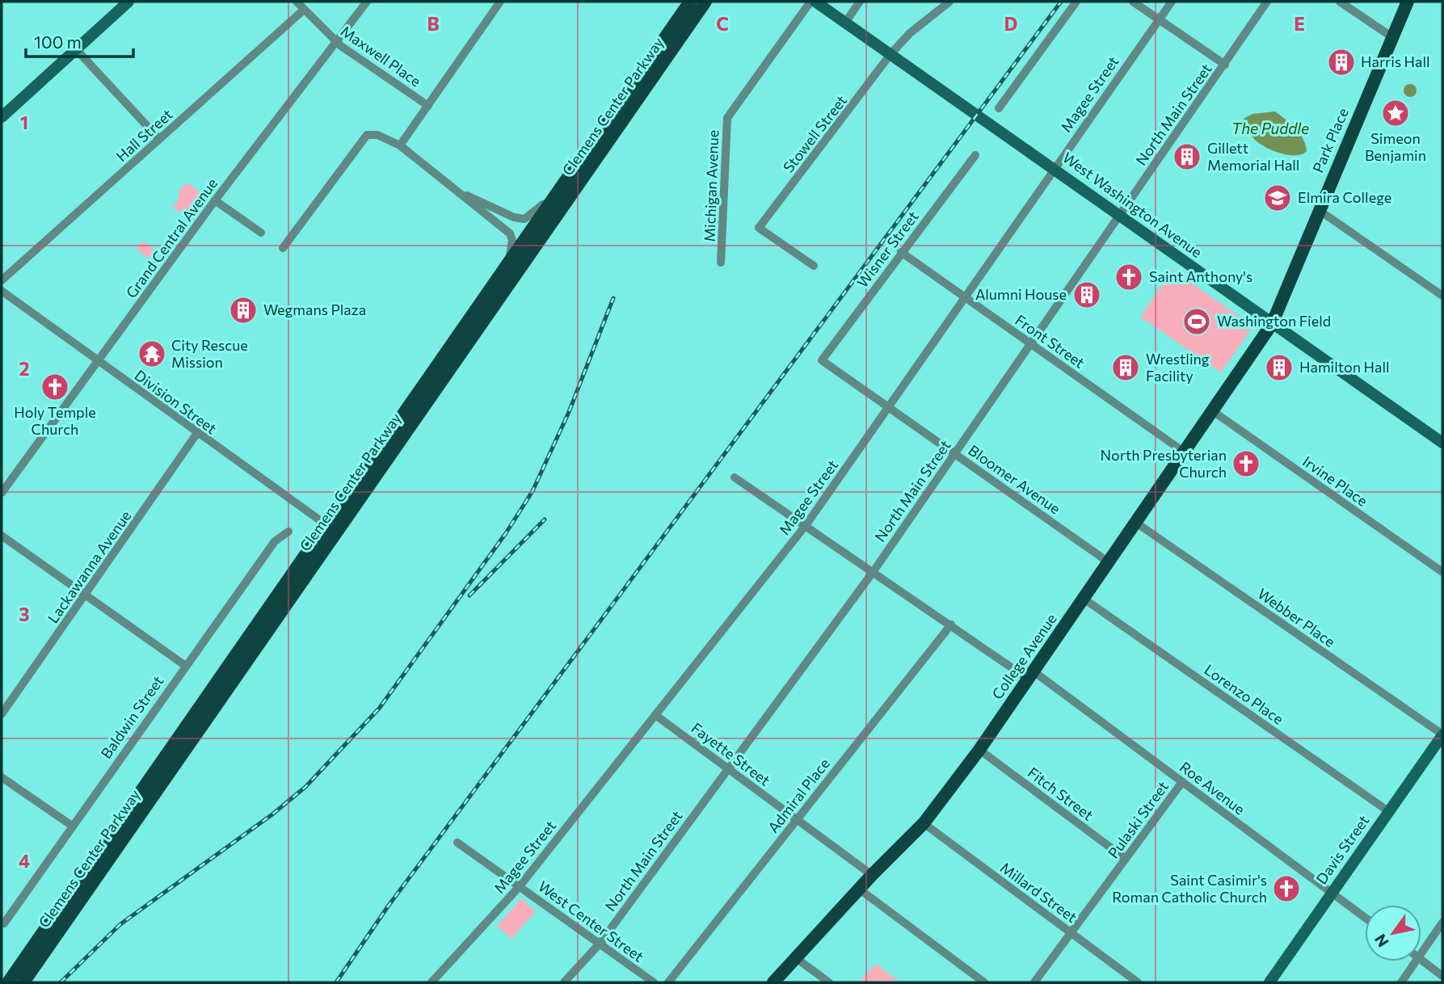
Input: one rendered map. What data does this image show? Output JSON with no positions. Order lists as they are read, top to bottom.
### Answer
{
  "streets": {
    "main road": ["Clemens Center Parkway", "Park Place", "College Avenue"],
    "street": [
      "Maxwell Place",
      "Magee Street",
      "North Main Street",
      "Stowell Street",
      "Hall Street",
      "Michigan Avenue",
      "West Washington Avenue",
      "Grand Central Avenue",
      "Wisner Street",
      "Front Street",
      "Division Street",
      "Bloomer Avenue",
      "Irvine Place",
      "Lackawanna Avenue",
      "Webber Place",
      "Lorenzo Place",
      "Baldwin Street",
      "Fayette Street",
      "Roe Avenue",
      "Fitch Street",
      "Admiral Place",
      "Pulaski Street",
      "Davis Street",
      "Millard Street",
      "West Center Street"
    ]
  },
  "crossings": [
    ["Maxwell Place", "Hall Street"],
    ["Maxwell Place", "Grand Central Avenue"],
    ["Magee Street", "West Washington Avenue"],
    ["Magee Street", "Front Street"],
    ["Magee Street", "Bloomer Avenue"],
    ["Magee Street", "Fayette Street"],
    ["Magee Street", "Roe Avenue"],
    ["Magee Street", "West Center Street"],
    ["Clemens Center Parkway", "Division Street"],
    ["North Main Street", "West Washington Avenue"],
    ["North Main Street", "Front Street"],
    ["North Main Street", "Bloomer Avenue"],
    ["North Main Street", "Fayette Street"],
    ["North Main Street", "Roe Avenue"],
    ["North Main Street", "West Center Street"],
    ["Stowell Street", "West Washington Avenue"],
    ["Park Place", "West Washington Avenue"],
    ["Park Place", "College Avenue"],
    ["West Washington Avenue", "College Avenue"],
    ["Grand Central Avenue", "Division Street"],
    ["Wisner Street", "Front Street"],
    ["Wisner Street", "Bloomer Avenue"],
    ["Front Street", "College Avenue"],
    ["Division Street", "Lackawanna Avenue"],
    ["Bloomer Avenue", "College Avenue"],
    ["Irvine Place", "College Avenue"],
    ["Webber Place", "College Avenue"],
    ["Webber Place", "Davis Street"],
    ["College Avenue", "Lorenzo Place"],
    ["College Avenue", "Fayette Street"],
    ["College Avenue", "Roe Avenue"],
    ["College Avenue", "Fitch Street"],
    ["College Avenue", "Millard Street"],
    ["Lorenzo Place", "Davis Street"],
    ["Fayette Street", "Admiral Place"],
    ["Roe Avenue", "Admiral Place"],
    ["Roe Avenue", "Pulaski Street"],
    ["Roe Avenue", "Davis Street"],
    ["Fitch Street", "Pulaski Street"],
    ["Pulaski Street", "Millard Street"]
  ],
  "water": ["The Puddle"],
  "places": {
    "building": [
      "Harris Hall",
      "Gillett Memorial Hall",
      "Alumni House",
      "Wegmans Plaza",
      "Wrestling Facility",
      "Hamilton Hall"
    ],
    "place": ["Simeon Benjamin"],
    "school or university": ["Elmira College"],
    "church": [
      "Saint Anthony's",
      "Holy Temple Church",
      "North Presbyterian Church",
      "Saint Casimir's Roman Catholic Church"
    ],
    "sports": ["Washington Field"],
    "temple": ["City Rescue Mission"]
  },
  "scale_bar": "100 m",
  "north": "bottom left",
  "grid": {
    "columns": [
      "B",
      "C",
      "D",
      "E"
    ],
    "rows": [
      "1",
      "2",
      "3",
      "4"
    ]
  }
}
